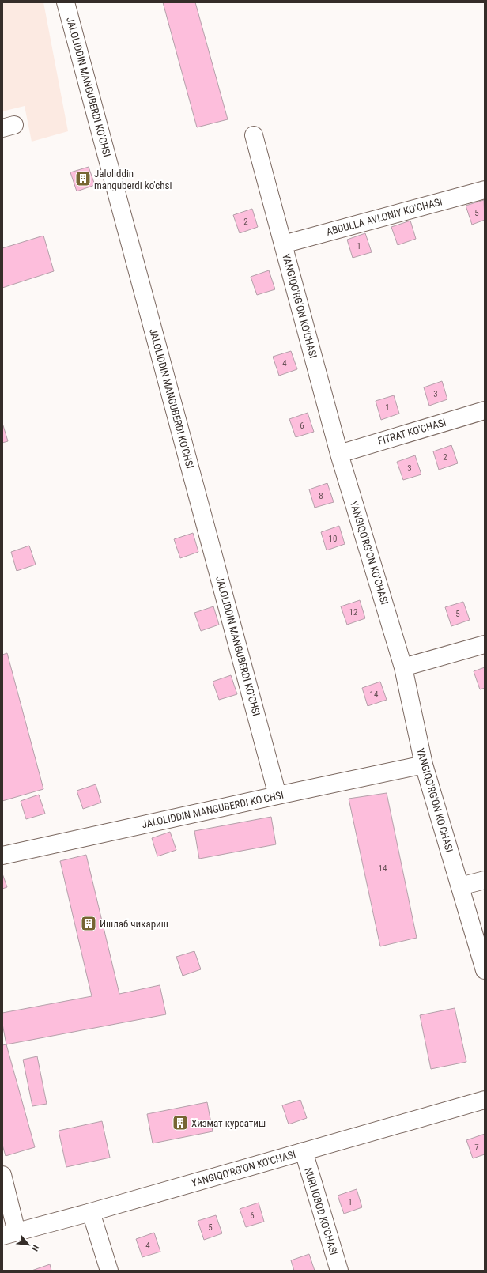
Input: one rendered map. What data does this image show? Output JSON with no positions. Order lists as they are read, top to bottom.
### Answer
{
  "streets": {
    "street": [
      "JALOLIDDIN MANGUBERDI KO'CHSI",
      "ABDULLA AVLONIY KO'CHASI",
      "YANGIQO'RG'ON KO'CHASI",
      "FITRAT KO'CHASI",
      "NURLIOBOD KO'CHASI"
    ]
  },
  "crossings": [
    ["JALOLIDDIN MANGUBERDI KO'CHSI", "YANGIQO'RG'ON KO'CHASI"],
    ["ABDULLA AVLONIY KO'CHASI", "YANGIQO'RG'ON KO'CHASI"],
    ["YANGIQO'RG'ON KO'CHASI", "FITRAT KO'CHASI"],
    ["YANGIQO'RG'ON KO'CHASI", "NURLIOBOD KO'CHASI"]
  ],
  "places": {
    "building": ["Jaloliddin manguberdi ko'chsi", "Ишлаб чикариш", "Хизмат курсатиш"]
  },
  "house_numbers": [
    "5",
    "2",
    "1",
    "4",
    "3",
    "1",
    "6",
    "2",
    "3",
    "8",
    "10",
    "12",
    "5",
    "14",
    "14",
    "7",
    "1",
    "6",
    "5",
    "4"
  ],
  "north": "bottom right"
}
